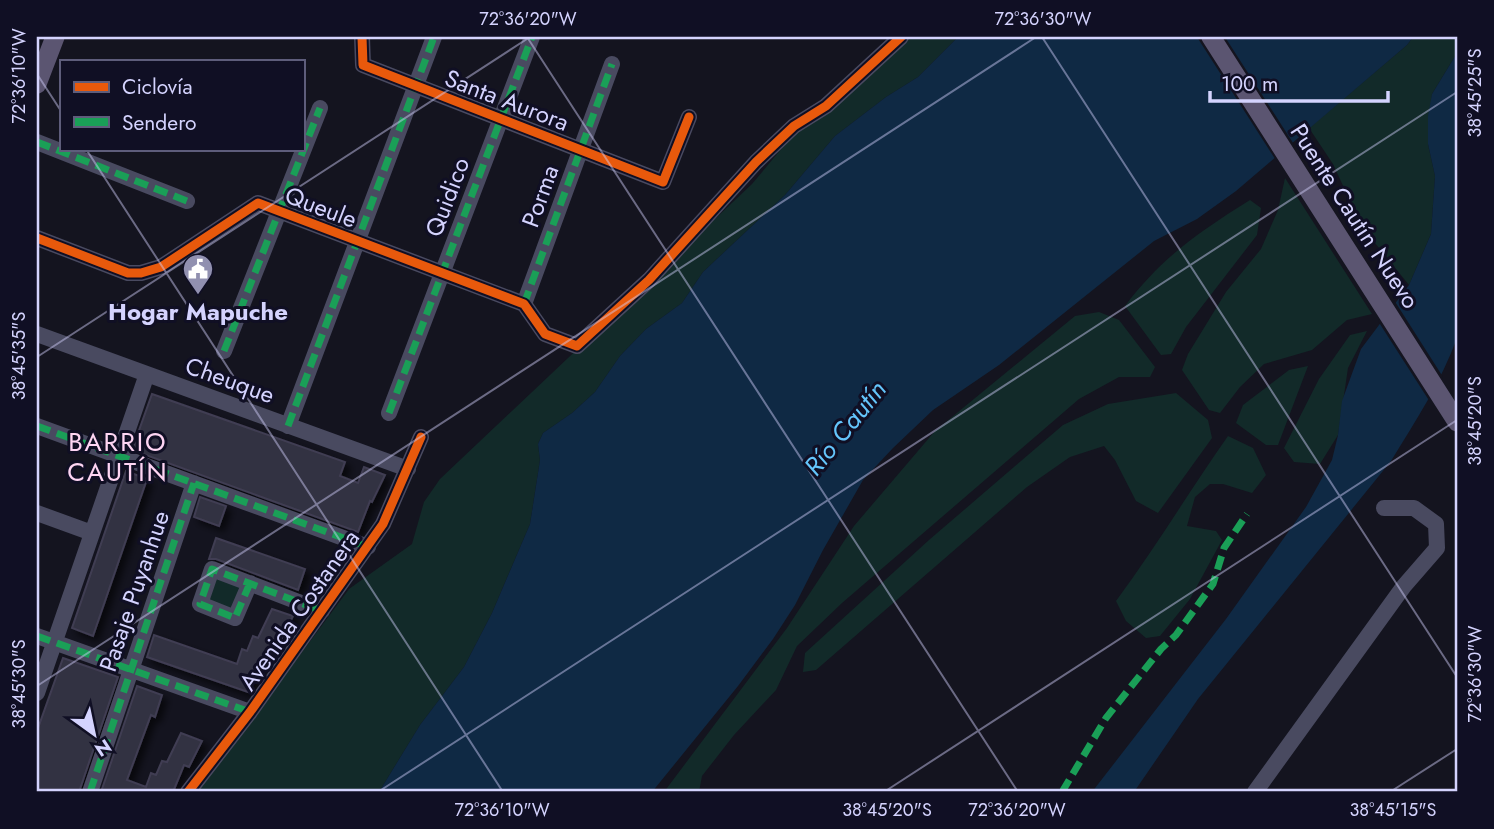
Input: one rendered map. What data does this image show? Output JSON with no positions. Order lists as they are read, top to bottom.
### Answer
{
  "streets": {
    "main road": ["Puente Cautín Nuevo"],
    "street": [
      "Santa Aurora",
      "Porma",
      "Quidico",
      "Queule",
      "Cheuque",
      "Pasaje Puyanhue",
      "Avenida Costanera"
    ]
  },
  "crossings": [
    ["Santa Aurora", "Porma"],
    ["Santa Aurora", "Quidico"],
    ["Porma", "Queule"],
    ["Quidico", "Queule"],
    ["Cheuque", "Avenida Costanera"]
  ],
  "districts": ["BARRIO CAUTÍN"],
  "water": ["Río Cautín"],
  "places": {
    "public building": ["Hogar Mapuche"]
  },
  "legend": ["Ciclovía", "Sendero"],
  "scale_bar": "100 m",
  "north": "bottom right",
  "coordinates": [
    "72°36'20\"W",
    "72°36'30\"W",
    "72°36'10\"W",
    "38°45'25\"S",
    "38°45'35\"S",
    "38°45'20\"S",
    "38°45'30\"S",
    "38°45'15\"S"
  ]
}
